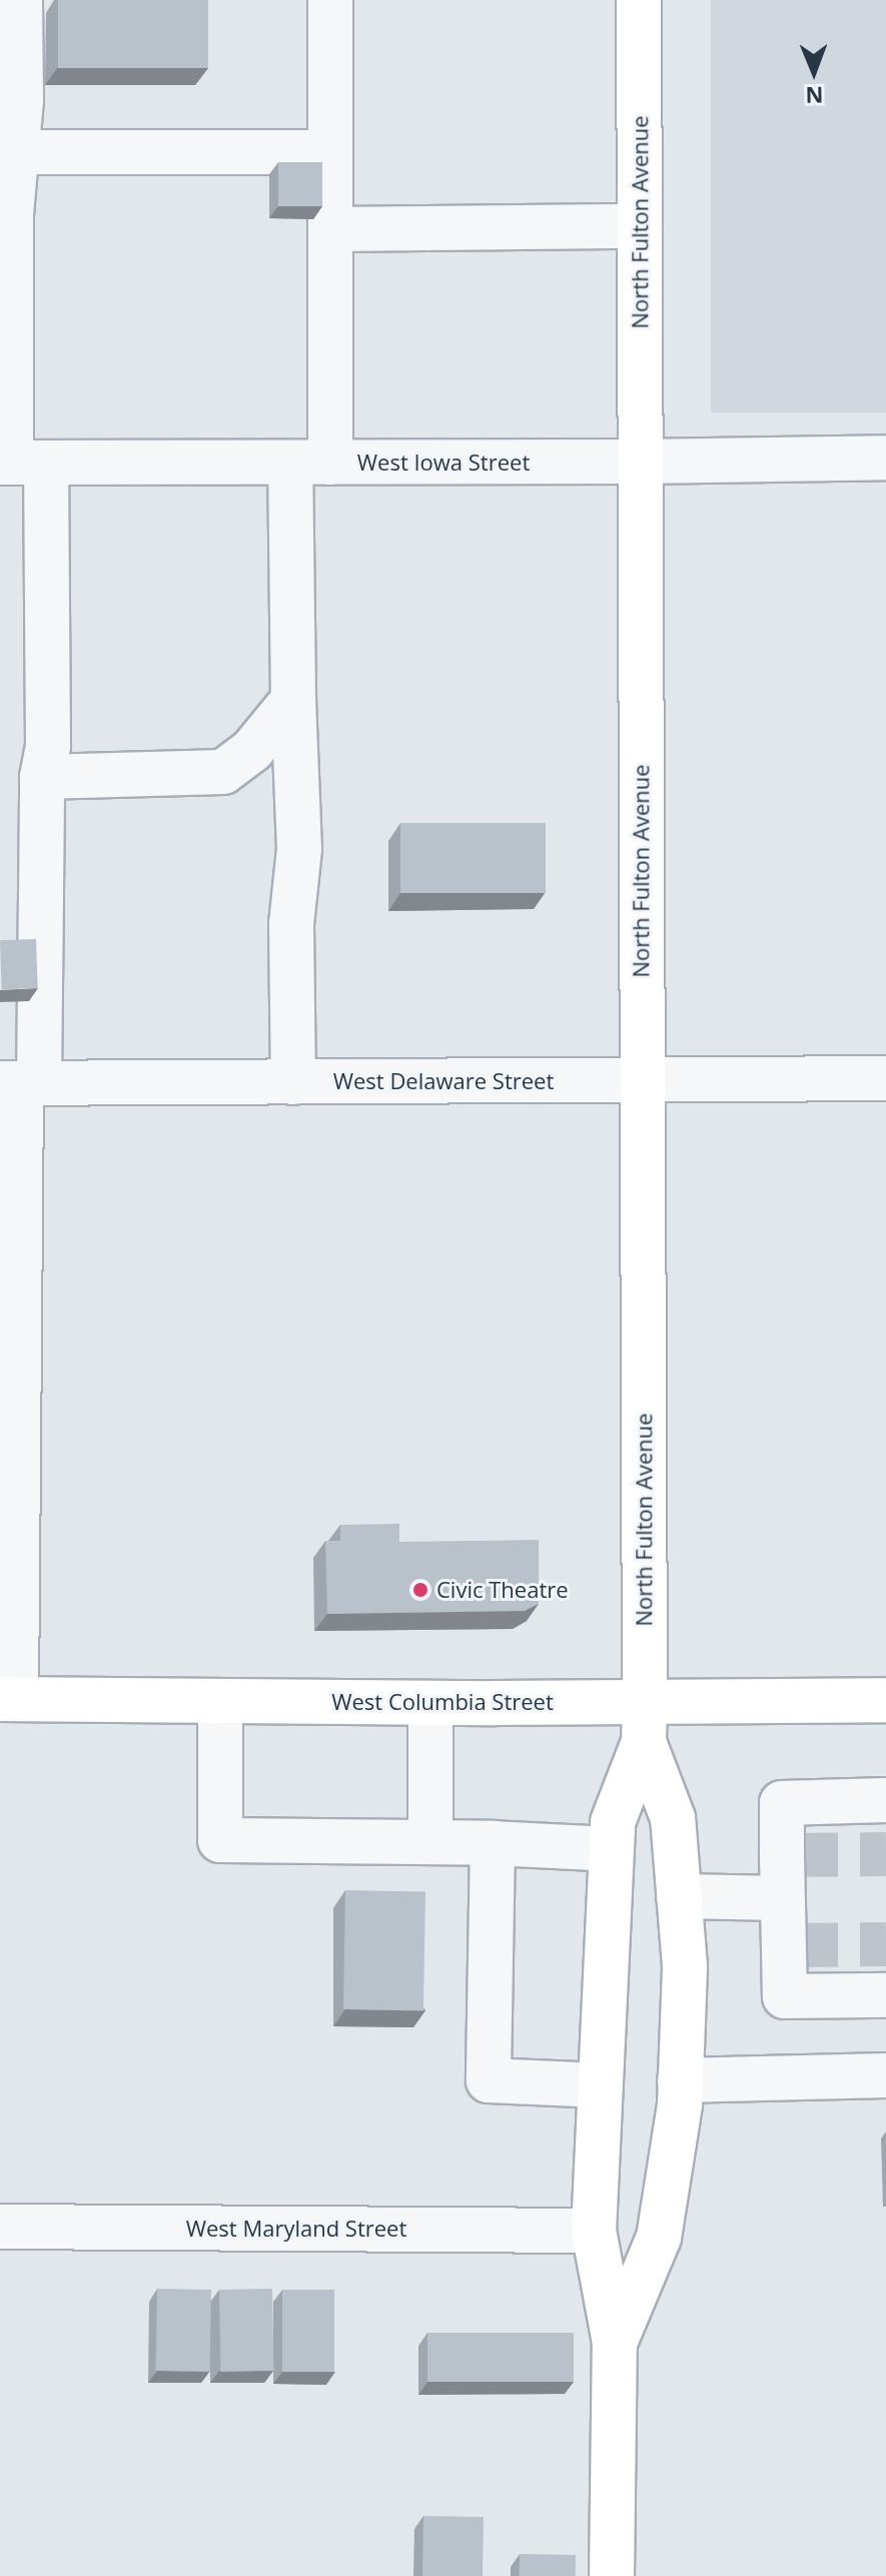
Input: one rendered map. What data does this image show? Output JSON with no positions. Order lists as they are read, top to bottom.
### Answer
{
  "streets": {
    "main road": ["North Fulton Avenue", "West Columbia Street"],
    "street": ["West Iowa Street", "West Delaware Street", "West Maryland Street"]
  },
  "crossings": [
    ["North Fulton Avenue", "West Iowa Street"],
    ["North Fulton Avenue", "West Delaware Street"],
    ["North Fulton Avenue", "West Columbia Street"],
    ["North Fulton Avenue", "West Maryland Street"]
  ],
  "places": ["Civic Theatre"],
  "north": "bottom"
}
